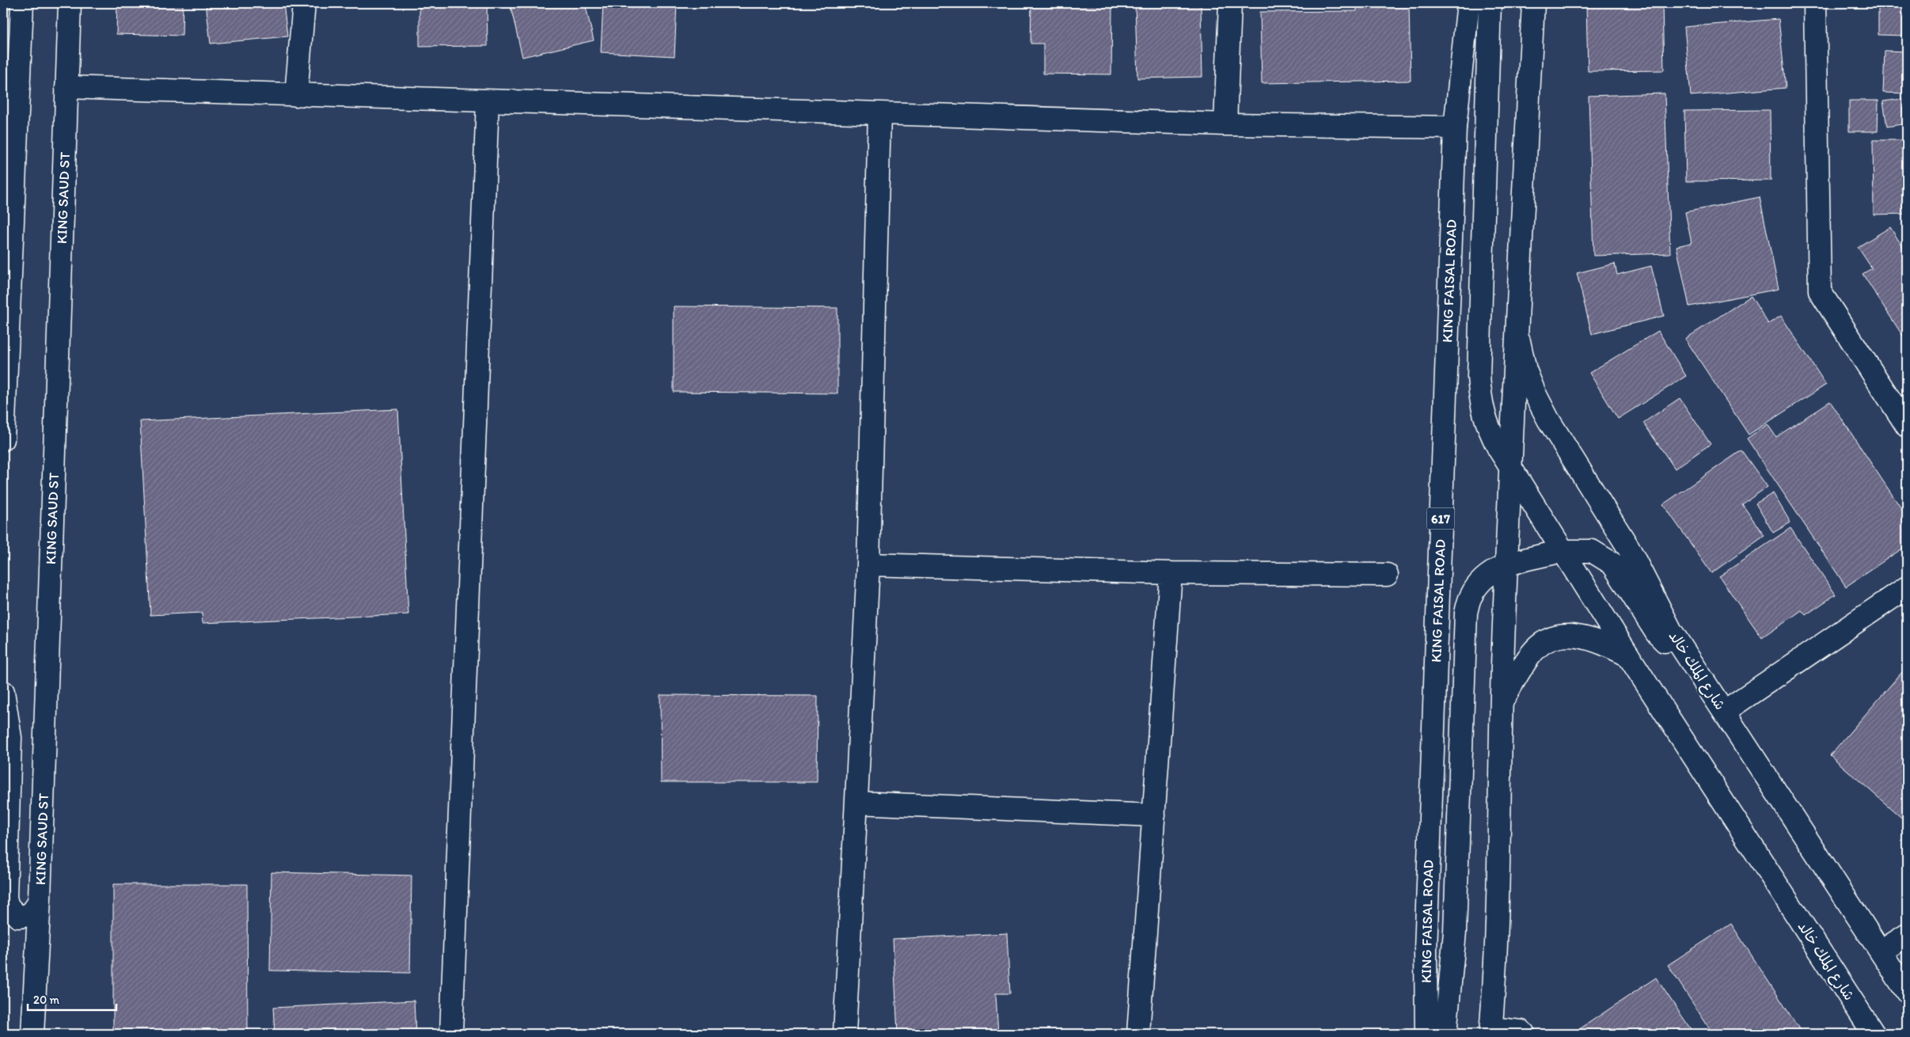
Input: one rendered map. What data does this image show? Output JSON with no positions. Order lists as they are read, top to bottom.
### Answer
{
  "streets": {
    "main road": [
      "KING SAUD ST",
      "KING FAISAL ROAD",
      "617",
      "شارع الملك خالد"
    ]
  },
  "scale_bar": "20 m"
}
